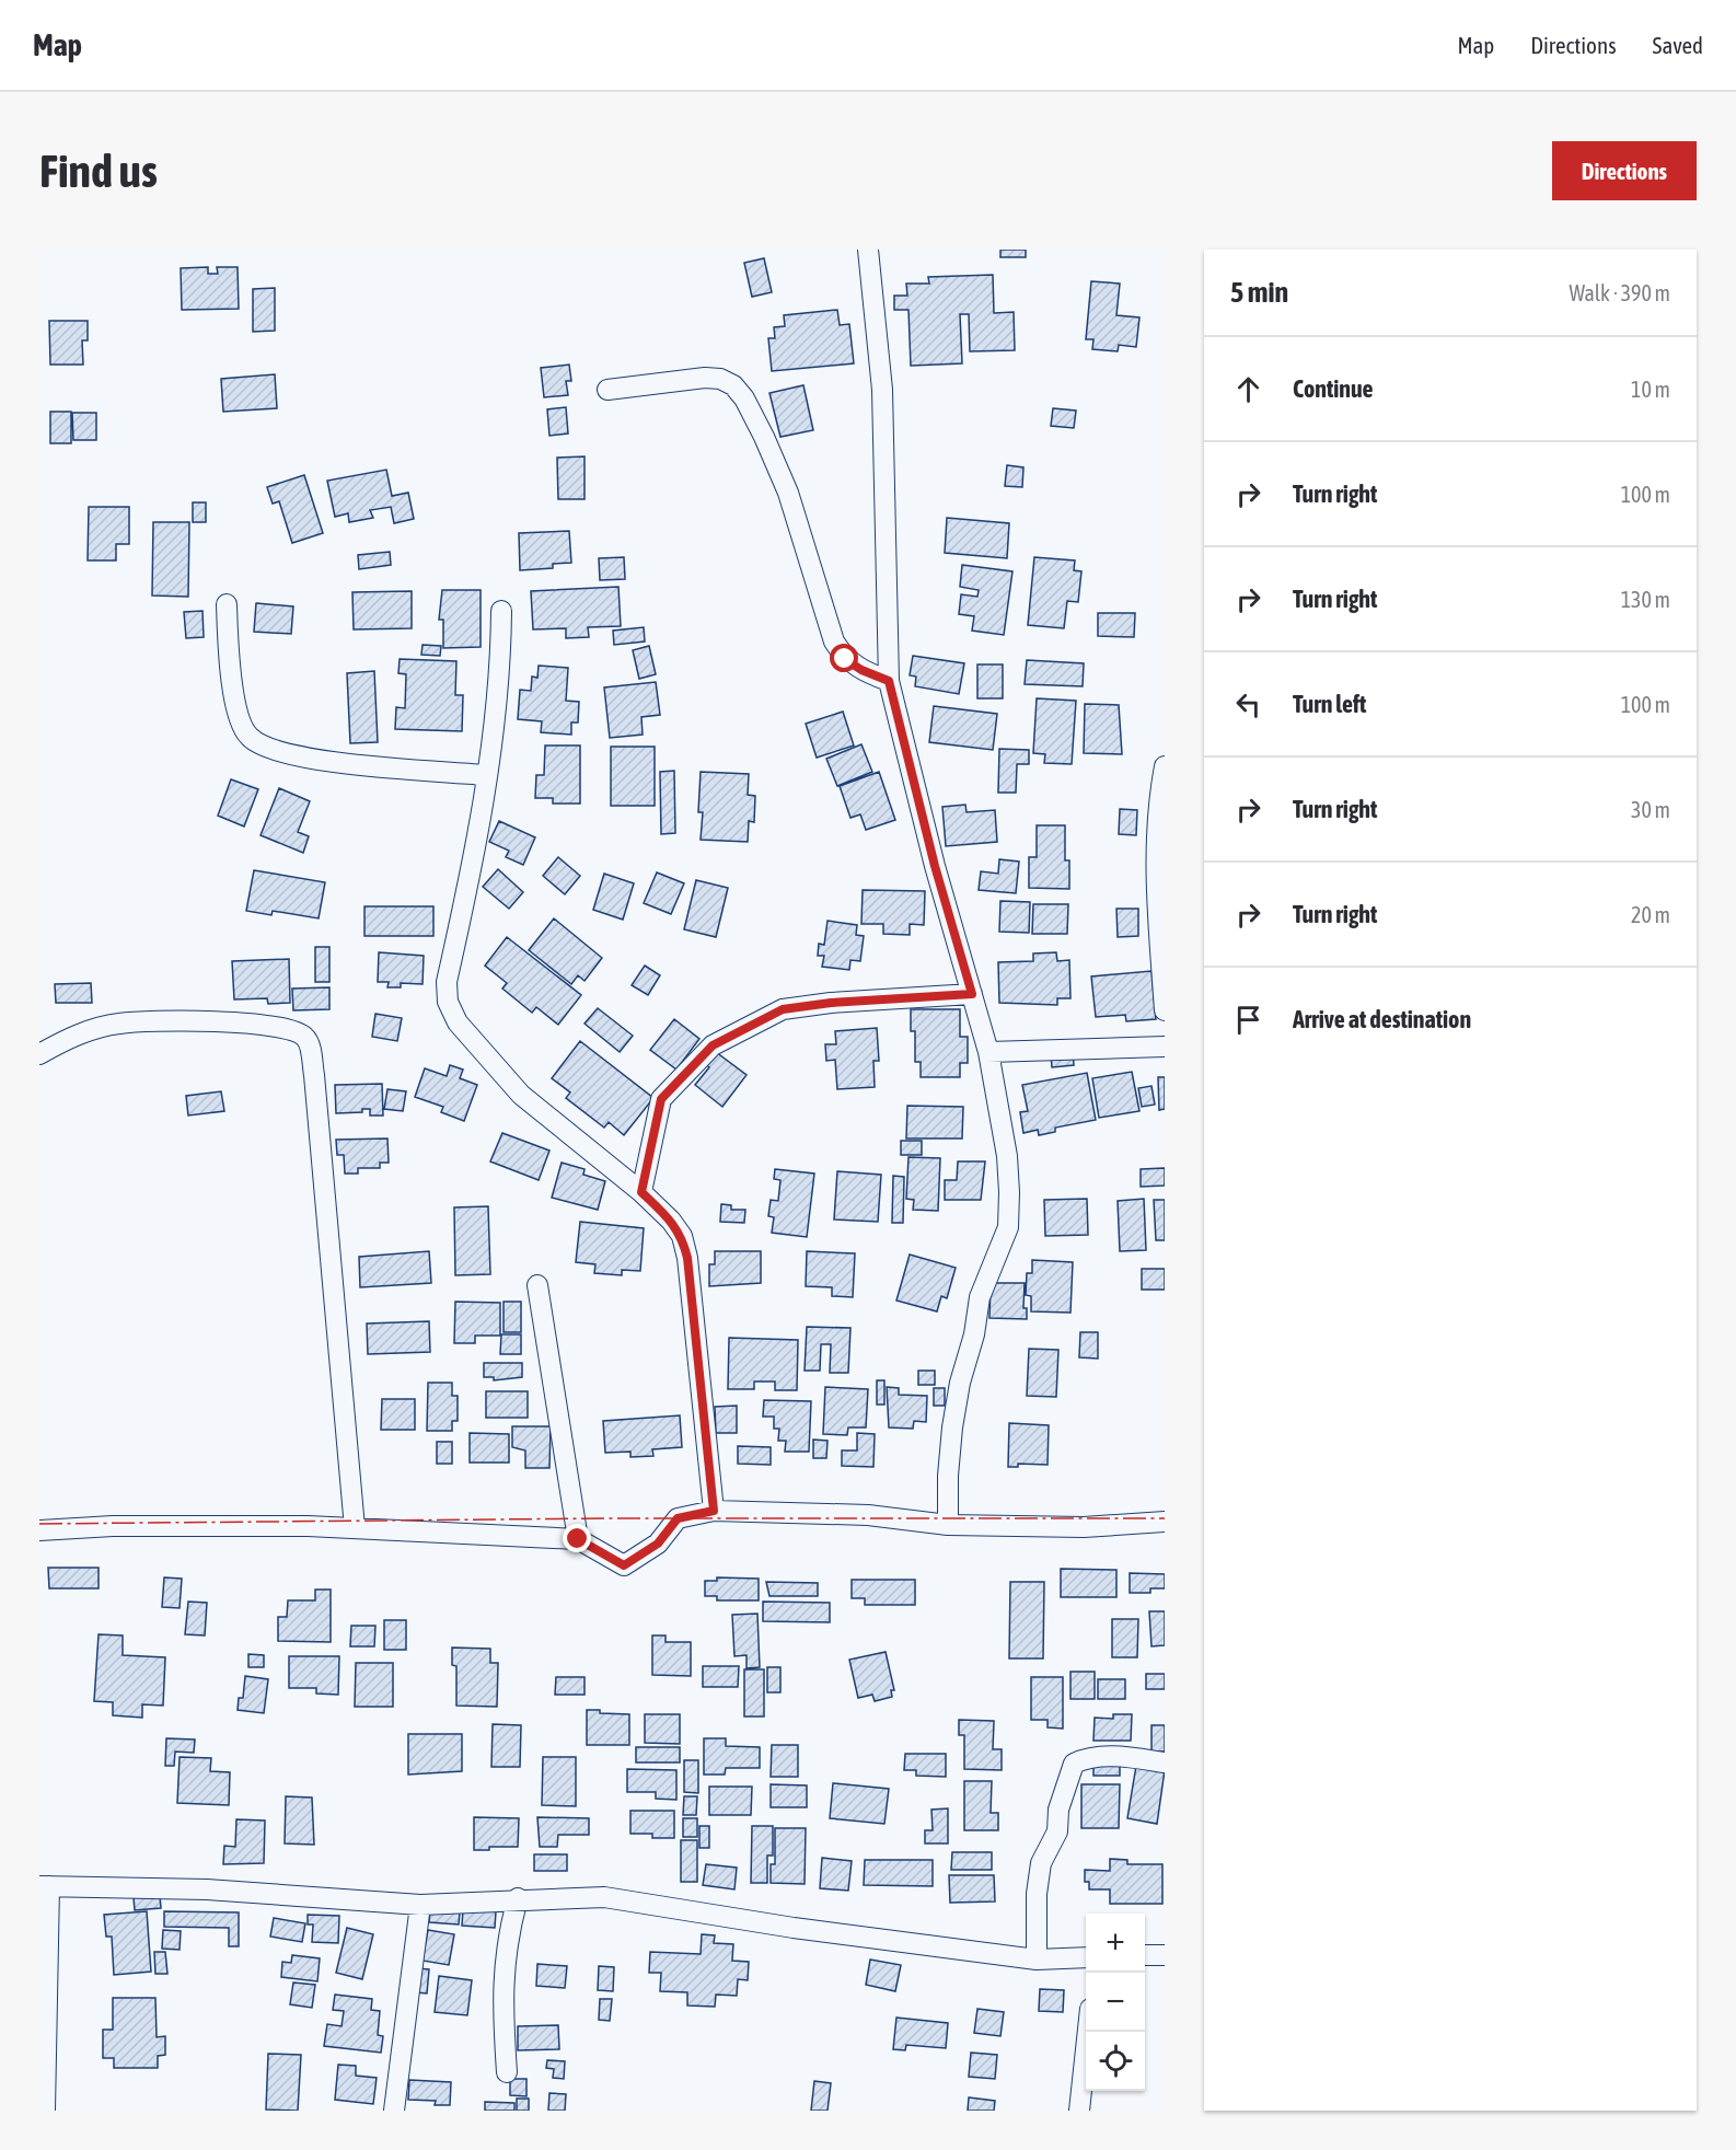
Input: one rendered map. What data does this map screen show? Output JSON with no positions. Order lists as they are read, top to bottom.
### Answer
{
  "page": {
    "header": "Map",
    "nav": ["Map", "Directions", "Saved"],
    "buttons": "Directions",
    "title": "Find us",
    "heading": ["5 min", "Walk · 390 m"],
    "list": [
      ["Continue", "10 m"],
      ["Turn right", "100 m"],
      ["Turn right", "130 m"],
      ["Turn left", "100 m"],
      ["Turn right", "30 m"],
      ["Turn right", "20 m"],
      "Arrive at destination"
    ],
    "map_buttons": ["+", "−"]
  }
}
